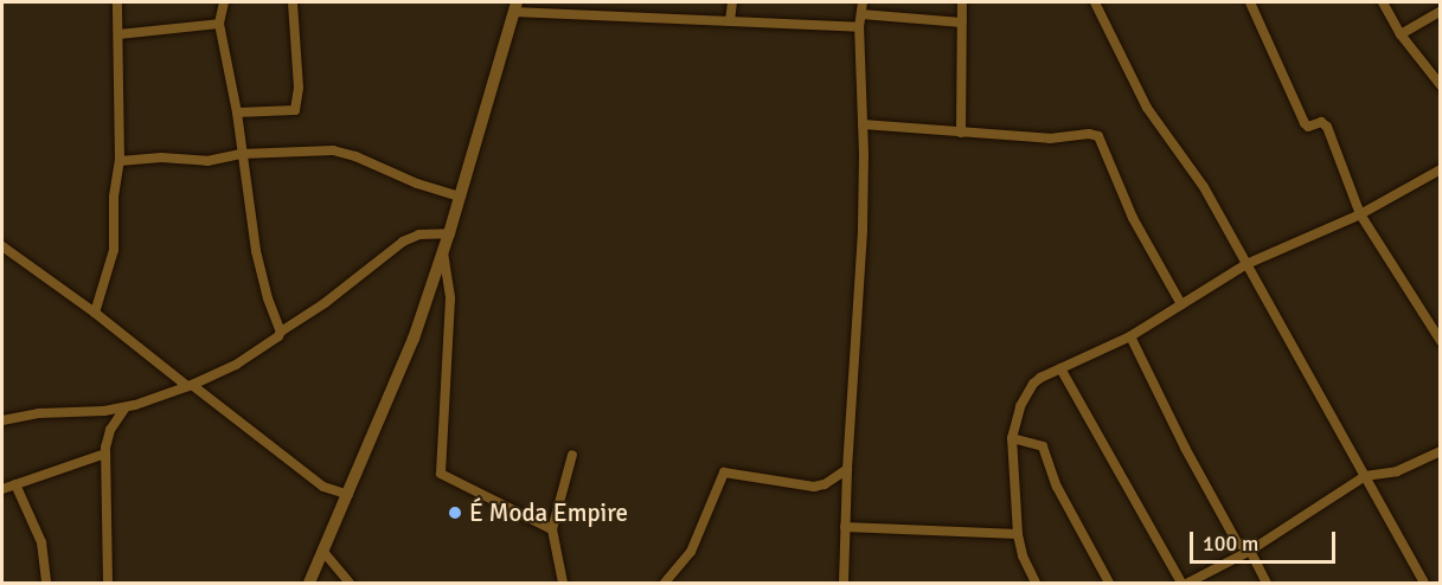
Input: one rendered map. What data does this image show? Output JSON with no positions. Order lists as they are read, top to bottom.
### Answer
{
  "places": ["É Moda Empire"],
  "scale_bar": "100 m"
}
